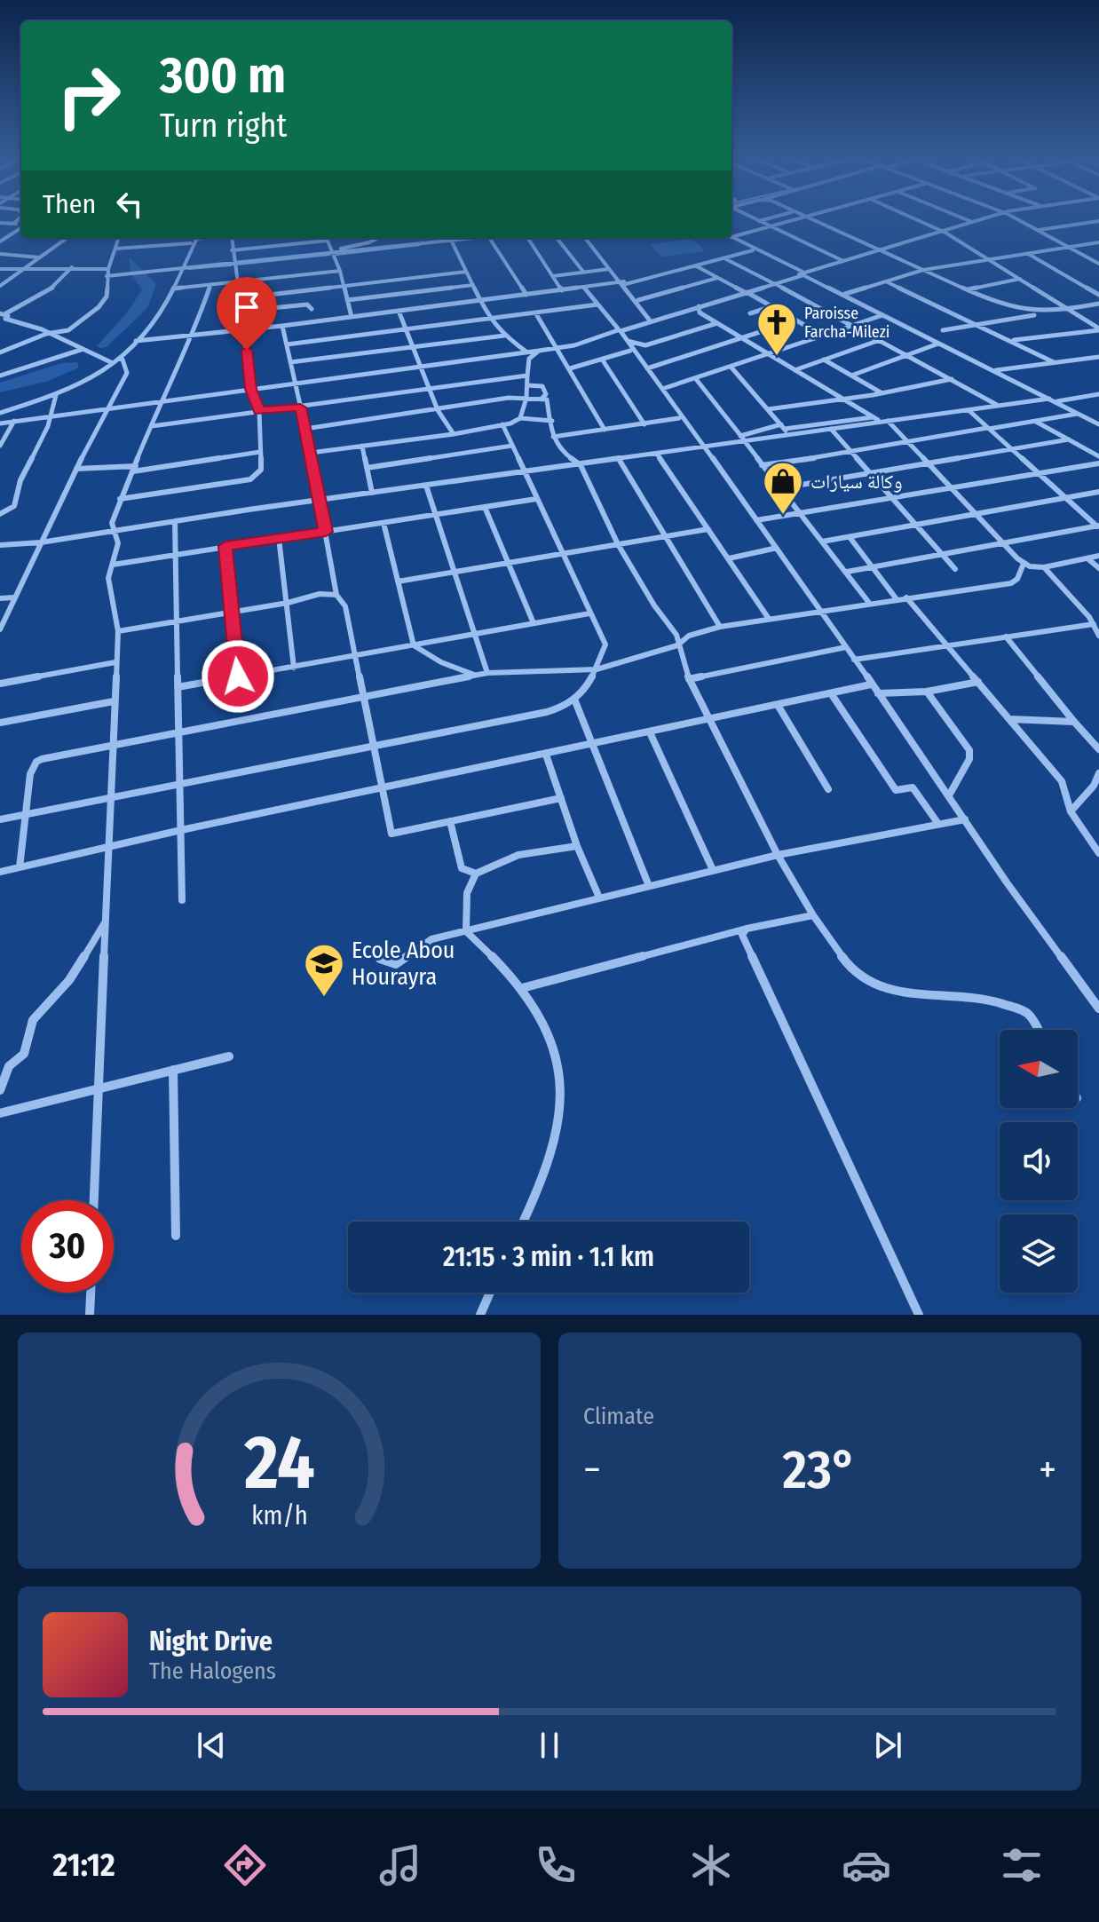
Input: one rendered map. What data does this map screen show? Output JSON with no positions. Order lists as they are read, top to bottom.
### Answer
{
  "places": {
    "church": ["Paroisse Farcha-Milezi"],
    "shop": ["وكالة سيارات"],
    "school or university": ["Ecole Abou Hourayra"]
  },
  "north": "left",
  "page": {
    "turn": ["300 m", "Turn right"],
    "then": "Then",
    "limit": "30",
    "trip": "21:15 · 3 min · 1.1 km",
    "tile": "Climate",
    "heat": ["−", "23°", "+"],
    "song": ["Night Drive", "The Halogens"],
    "tabs": "21:12",
    "gauge": ["24", "km/h"]
  }
}
